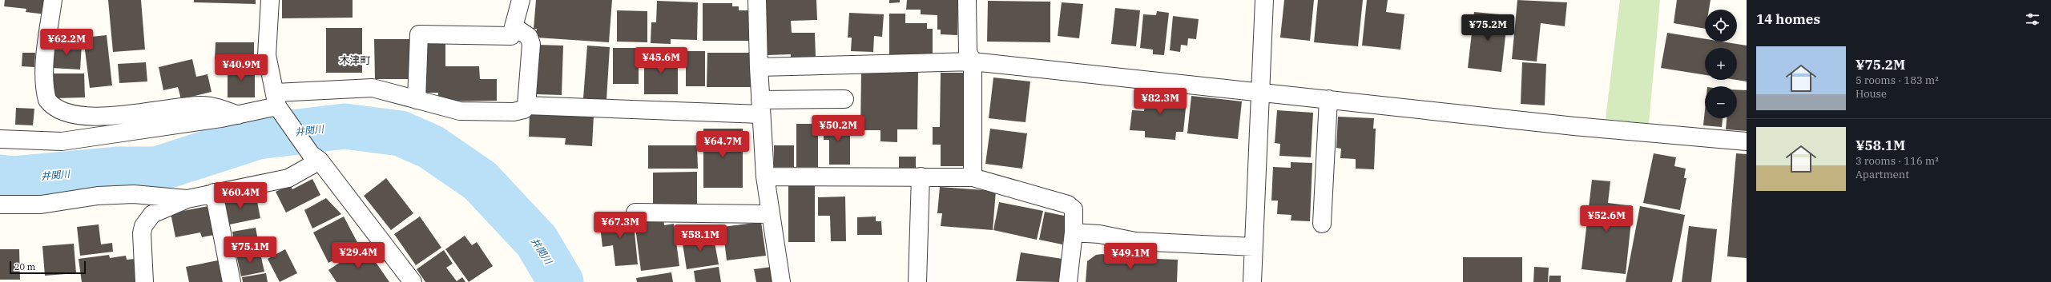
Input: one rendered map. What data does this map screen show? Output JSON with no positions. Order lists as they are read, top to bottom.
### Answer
{
  "districts": ["木津町"],
  "water": ["井関川"],
  "scale_bar": "20 m",
  "page": {
    "heading": "14 homes",
    "map_buttons": ["+", "−"],
    "price": [
      "¥75.2M",
      "¥62.2M",
      "¥45.6M",
      "¥40.9M",
      "¥82.3M",
      "¥50.2M",
      "¥64.7M",
      "¥60.4M",
      "¥52.6M",
      "¥67.3M",
      "¥58.1M",
      "¥75.1M",
      "¥29.4M",
      "¥49.1M"
    ],
    "list": [
      {
        "name": "¥75.2M",
        "note": "5 rooms · 183 m² · House"
      },
      {
        "name": "¥58.1M",
        "note": "3 rooms · 116 m² · Apartment"
      }
    ],
    "scale": "20 m"
  }
}
